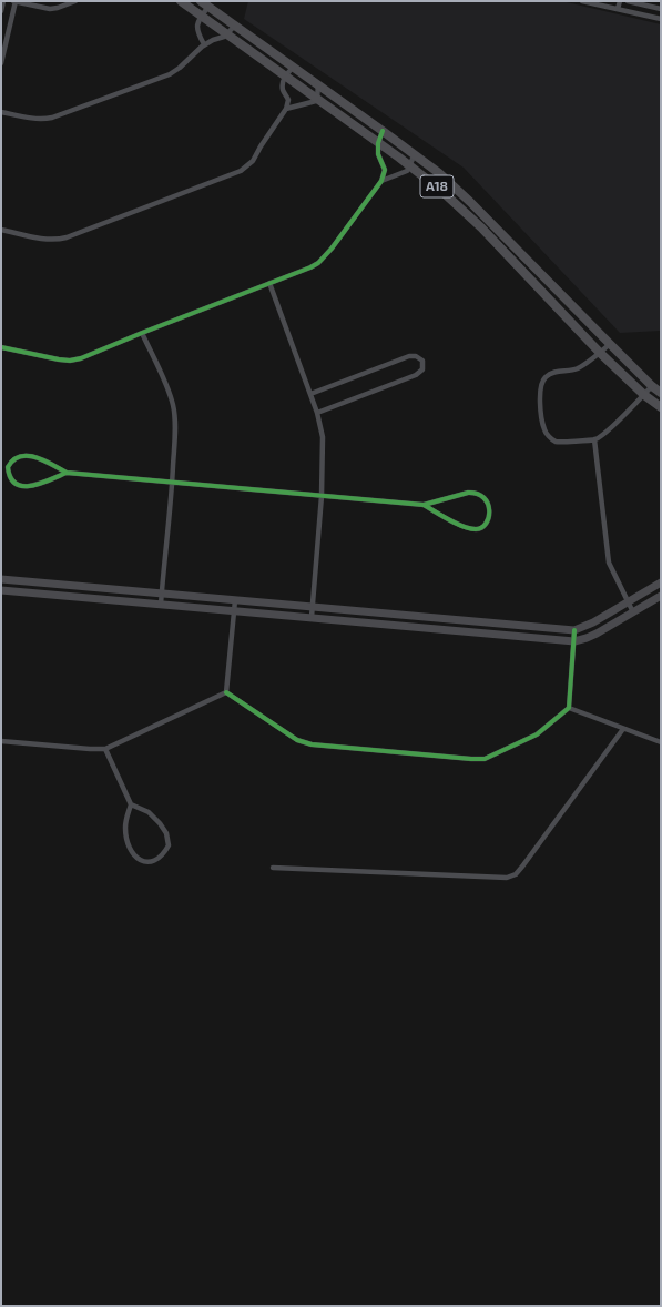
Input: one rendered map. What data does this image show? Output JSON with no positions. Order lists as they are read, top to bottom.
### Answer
{
  "streets": {
    "highway": ["A18"]
  }
}
